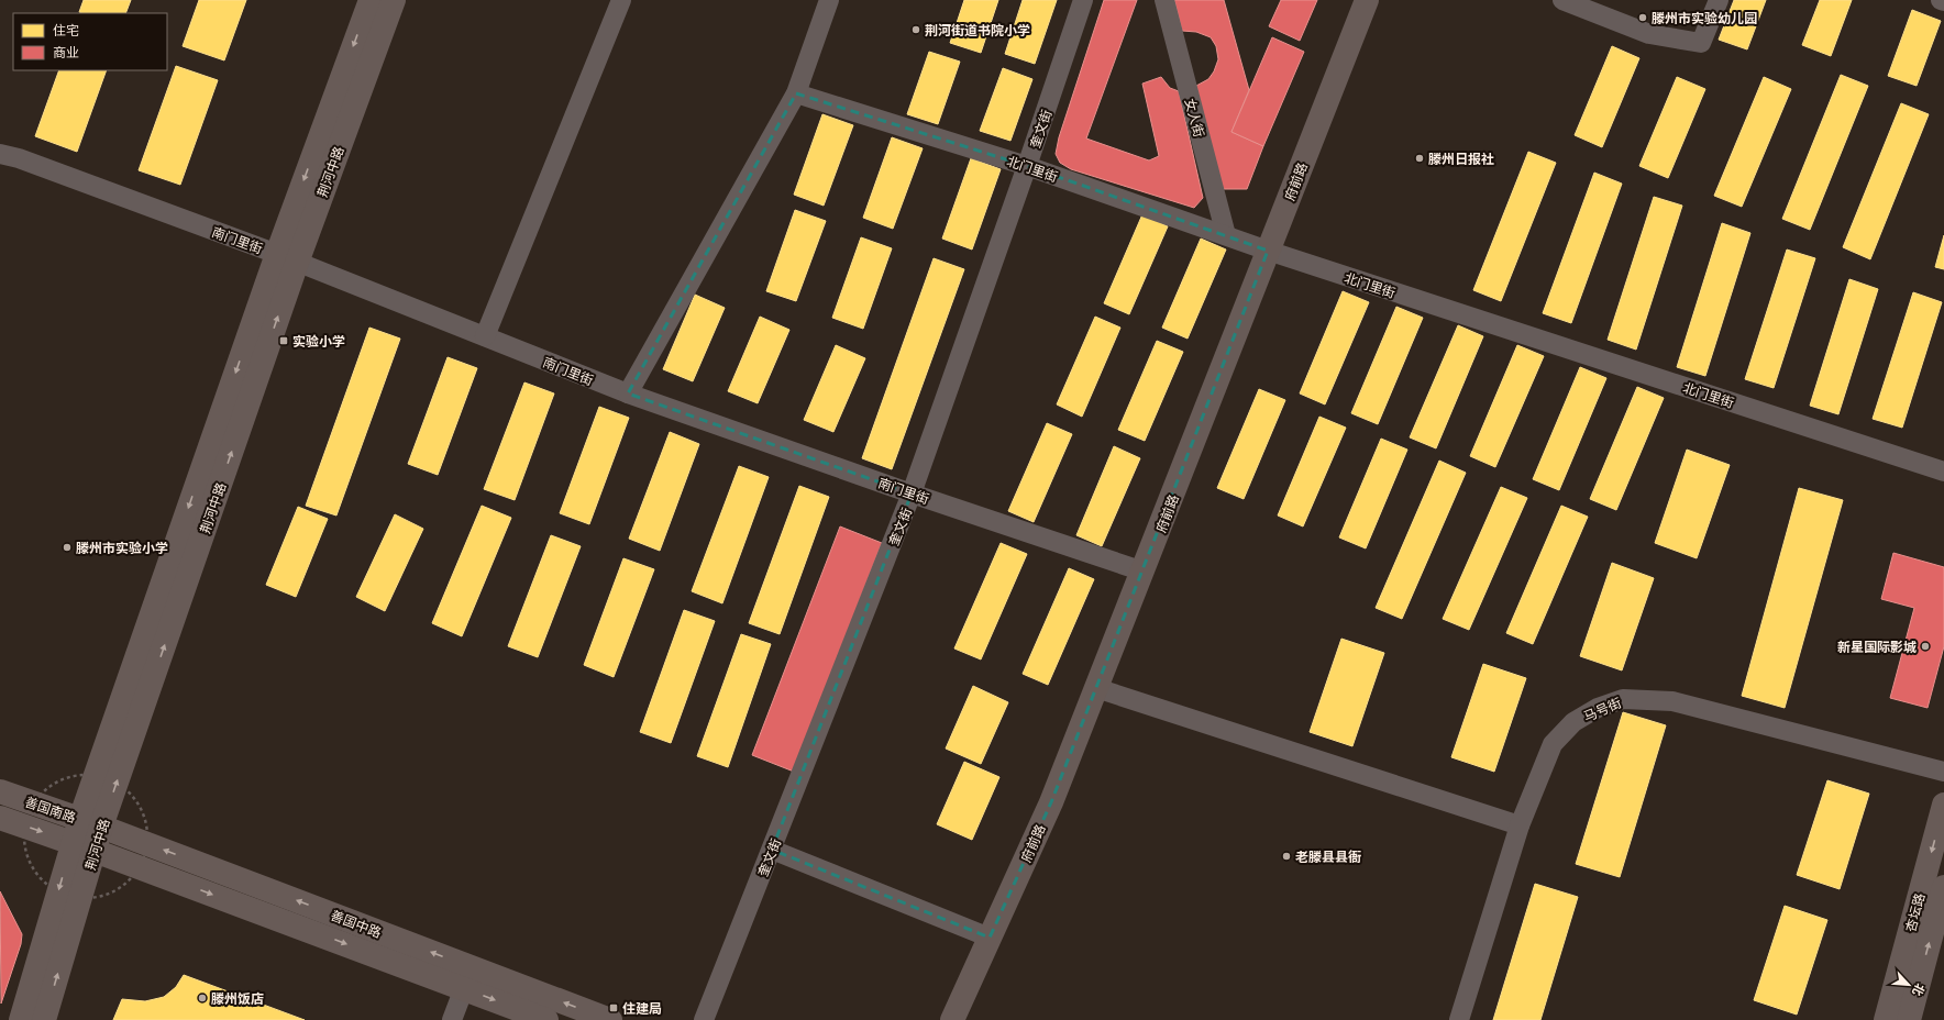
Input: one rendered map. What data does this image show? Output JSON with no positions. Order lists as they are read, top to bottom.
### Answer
{
  "streets": {
    "main road": [
      "荆河中路",
      "府前路",
      "善国南路",
      "杏坛路",
      "善国中路"
    ],
    "street": [
      "女人街",
      "奎文街",
      "北门里街",
      "南门里街",
      "马号街"
    ]
  },
  "crossings": [
    ["女人街", "北门里街"],
    ["奎文街", "北门里街"],
    ["奎文街", "南门里街"],
    ["北门里街", "府前路"],
    ["荆河中路", "南门里街"],
    ["荆河中路", "善国南路"],
    ["荆河中路", "善国中路"],
    ["府前路", "南门里街"],
    ["善国南路", "善国中路"]
  ],
  "places": {
    "other": [
      "滕州市实验幼儿园",
      "荆河街道书院小学",
      "滕州日报社",
      "滕州市实验小学",
      "新星国际影城",
      "老滕县县衙",
      "滕州饭店"
    ],
    "transit": ["实验小学", "住建局"]
  },
  "legend": ["住宅", "商业"],
  "north": "bottom right"
}
